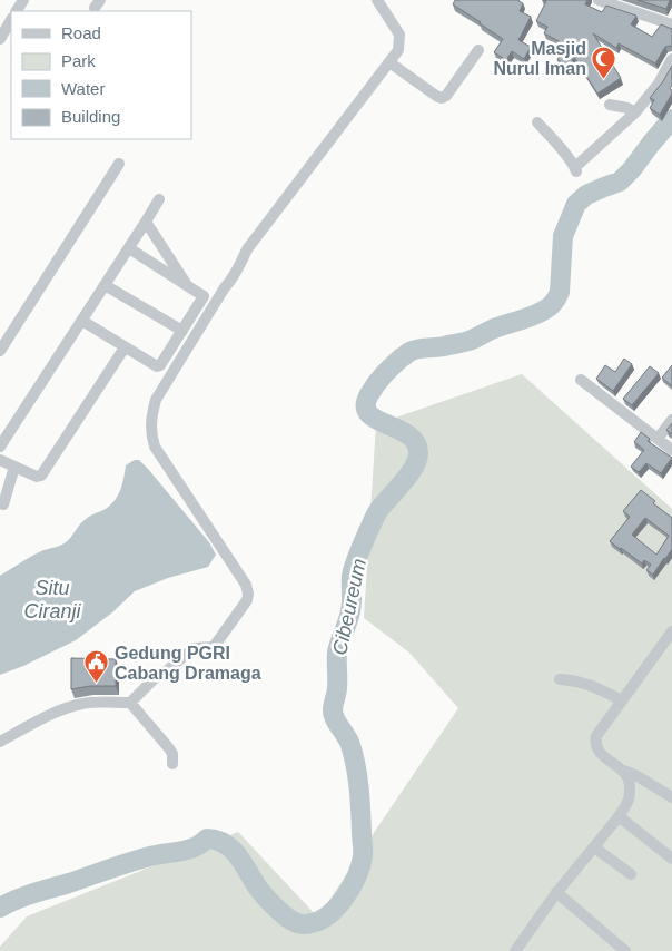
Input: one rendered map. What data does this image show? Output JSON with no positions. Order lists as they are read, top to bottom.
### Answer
{
  "water": ["Situ Ciranji", "Cibeureum"],
  "places": {
    "mosque": ["Masjid Nurul Iman"],
    "public building": ["Gedung PGRI Cabang Dramaga"]
  },
  "legend": [
    "Road",
    "Park",
    "Water",
    "Building"
  ]
}
